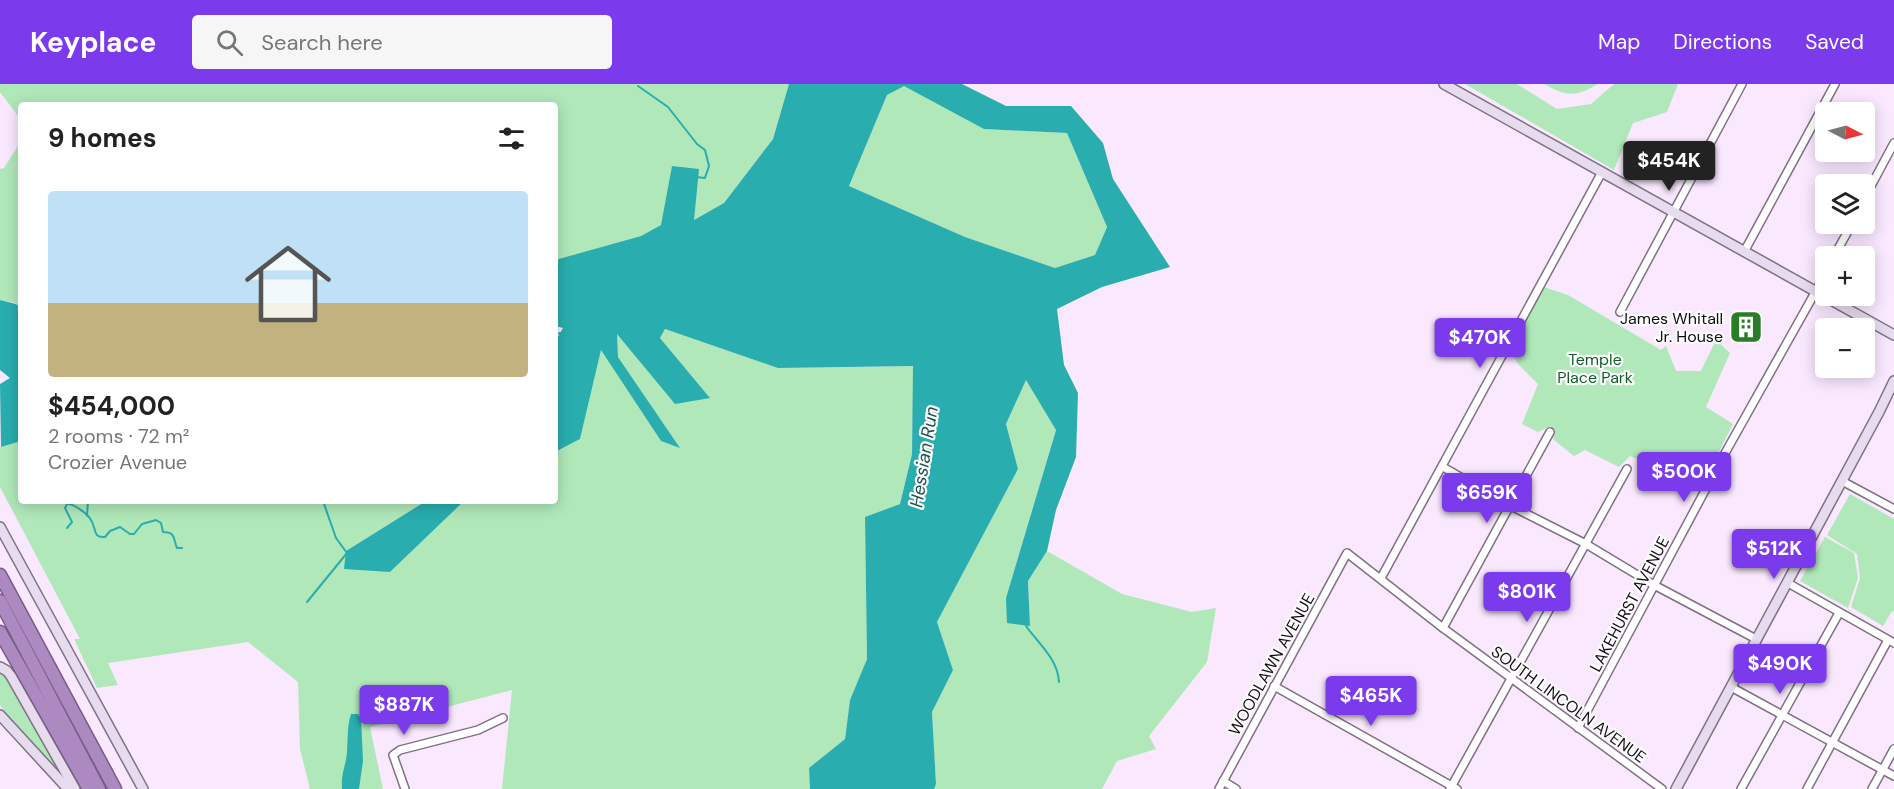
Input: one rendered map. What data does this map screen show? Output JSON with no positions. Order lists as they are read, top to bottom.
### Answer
{
  "streets": {
    "street": ["LAKEHURST AVENUE", "WOODLAWN AVENUE", "SOUTH LINCOLN AVENUE"]
  },
  "crossings": [
    ["LAKEHURST AVENUE", "SOUTH LINCOLN AVENUE"],
    ["WOODLAWN AVENUE", "SOUTH LINCOLN AVENUE"]
  ],
  "water": ["Hessian Run"],
  "parks": ["Temple Place Park"],
  "places": {
    "building": ["James Whitall Jr. House"]
  },
  "north": "right",
  "page": {
    "header": "Keyplace",
    "search": "Search here",
    "nav": ["Map", "Directions", "Saved"],
    "map_buttons": ["+", "−"],
    "heading": "9 homes",
    "price": [
      "$454K",
      "$470K",
      "$500K",
      "$659K",
      "$512K",
      "$801K",
      "$490K",
      "$465K",
      "$887K"
    ],
    "list": [
      {
        "name": "$454,000",
        "note": "2 rooms · 72 m² · Crozier Avenue"
      }
    ]
  }
}
